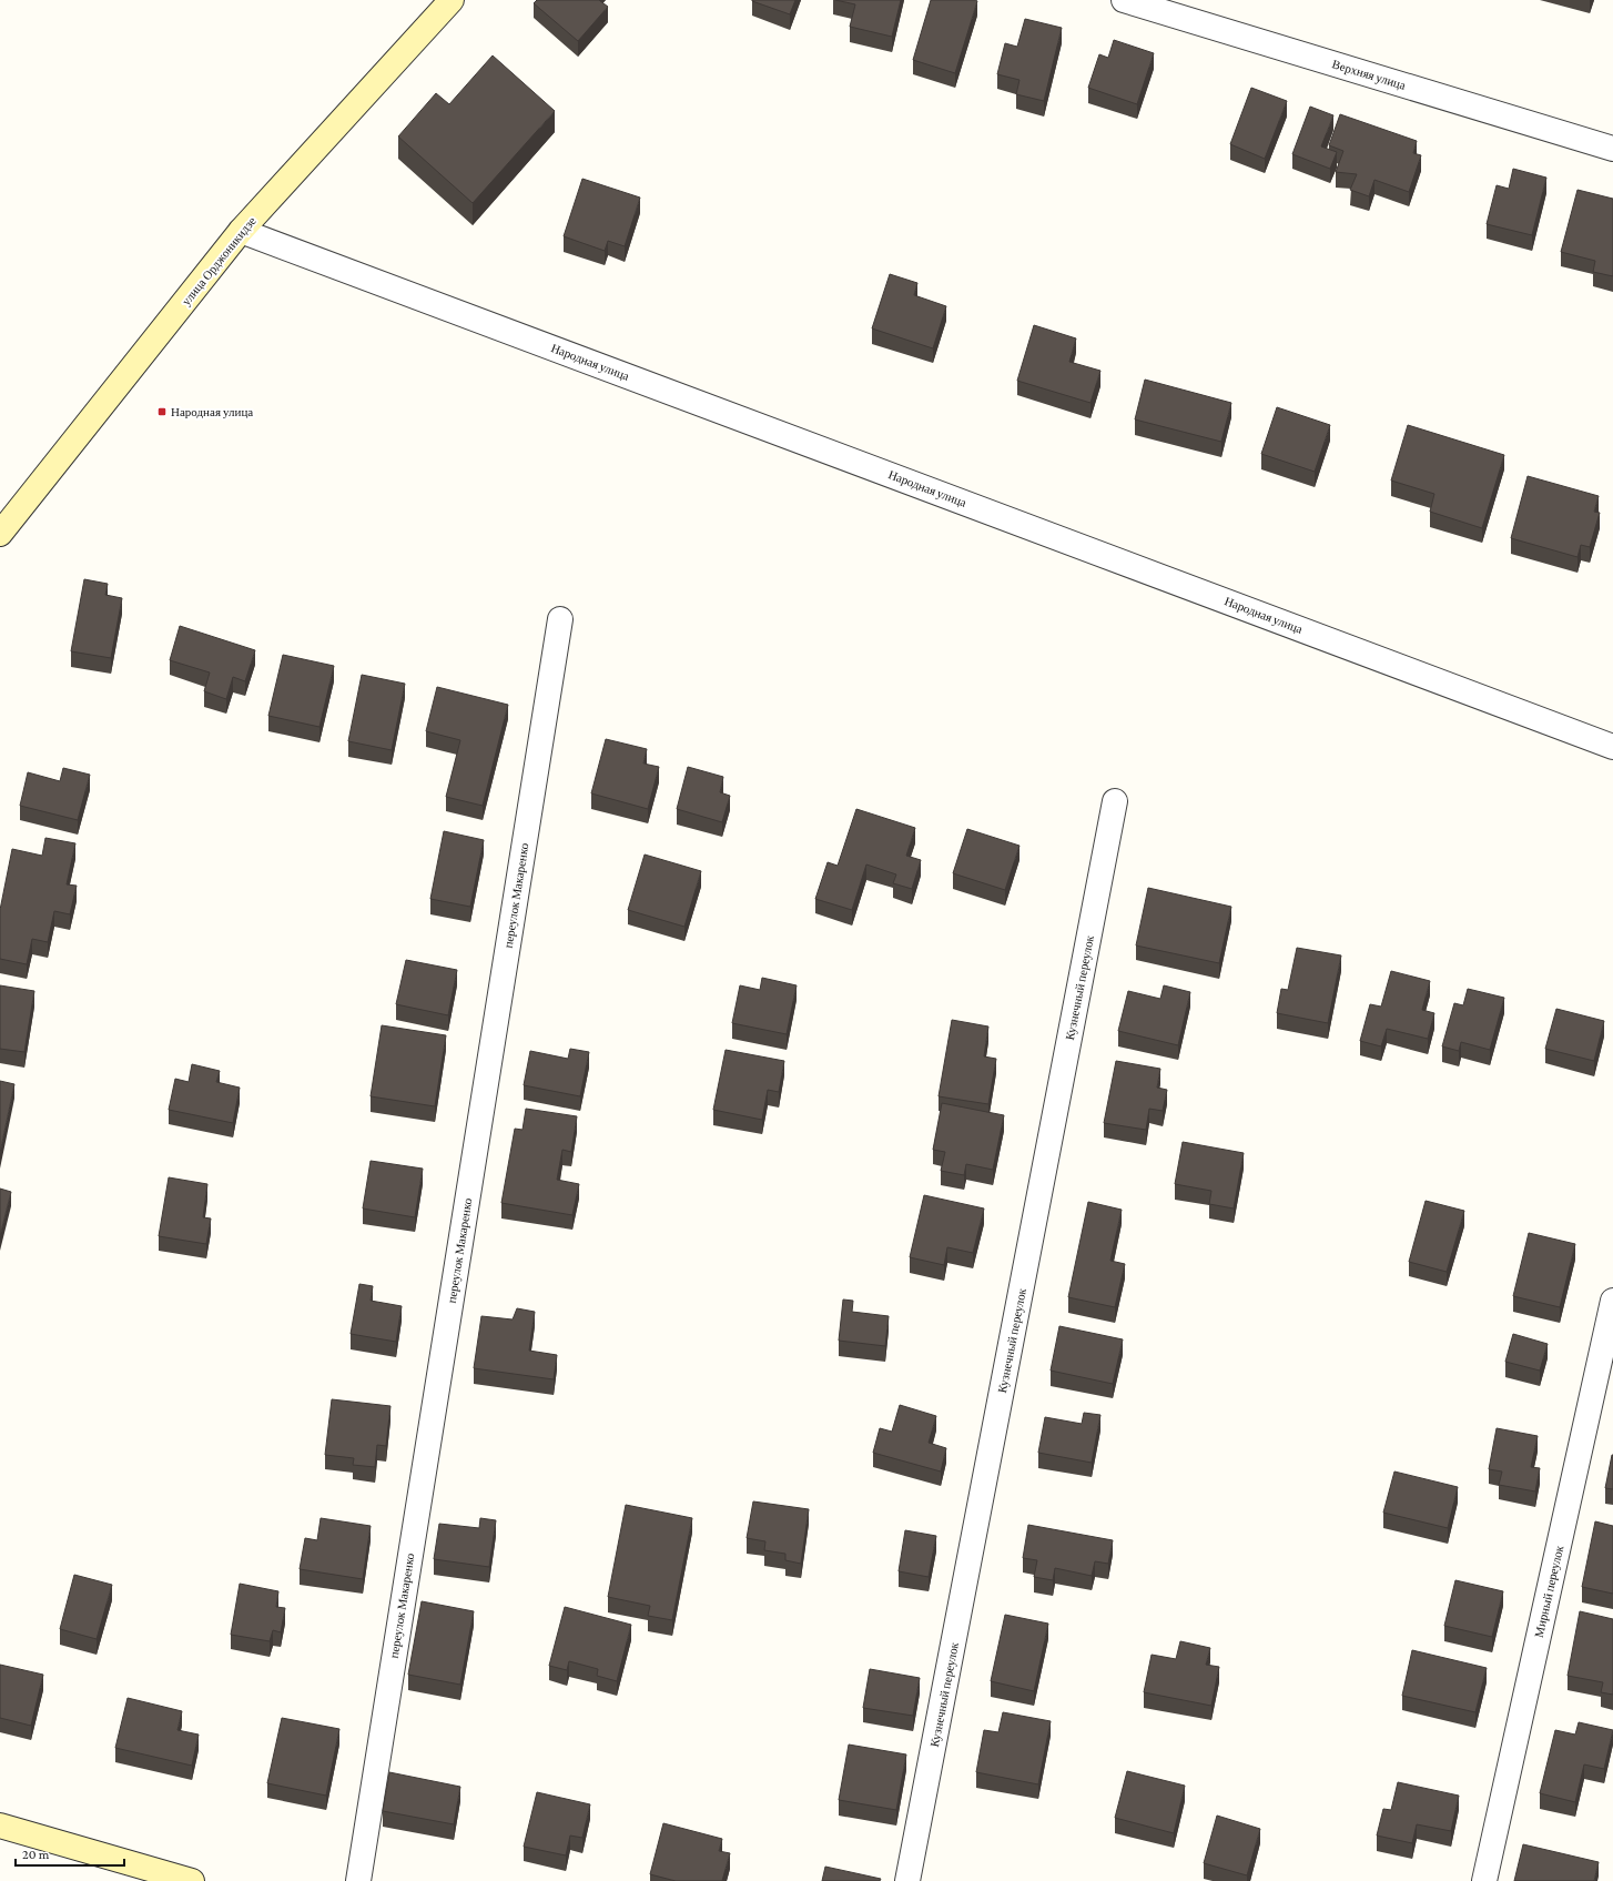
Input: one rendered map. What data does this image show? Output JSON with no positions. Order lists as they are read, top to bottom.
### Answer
{
  "streets": {
    "main road": ["улица Орджоникидзе"],
    "street": [
      "Верхняя улица",
      "Народная улица",
      "переулок Макаренко",
      "Кузнечный переулок",
      "Мирный переулок"
    ]
  },
  "crossings": [
    ["улица Орджоникидзе", "Народная улица"]
  ],
  "places": {
    "transit": ["Народная улица"]
  },
  "scale_bar": "20 m"
}
